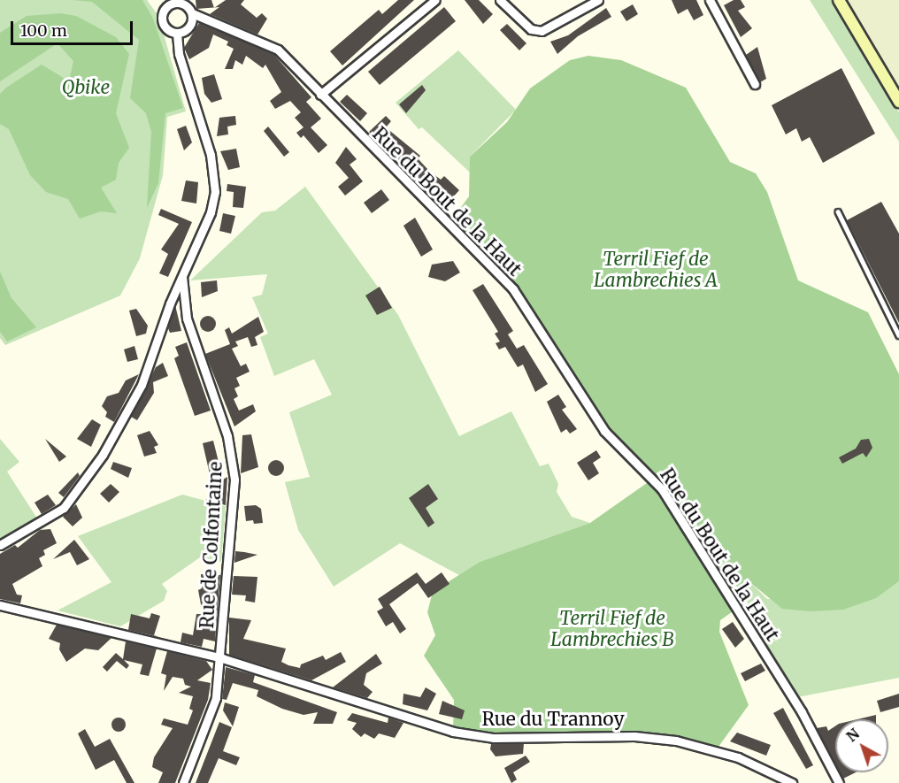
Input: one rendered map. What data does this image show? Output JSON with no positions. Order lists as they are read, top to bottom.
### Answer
{
  "streets": {
    "street": ["Rue du Bout de la Haut", "Rue de Colfontaine", "Rue du Trannoy"]
  },
  "crossings": [
    ["Rue de Colfontaine", "Rue du Trannoy"]
  ],
  "parks": ["Qbike", "Terril Fief de Lambrechies A", "Terril Fief de Lambrechies B"],
  "scale_bar": "100 m",
  "north": "top left"
}
